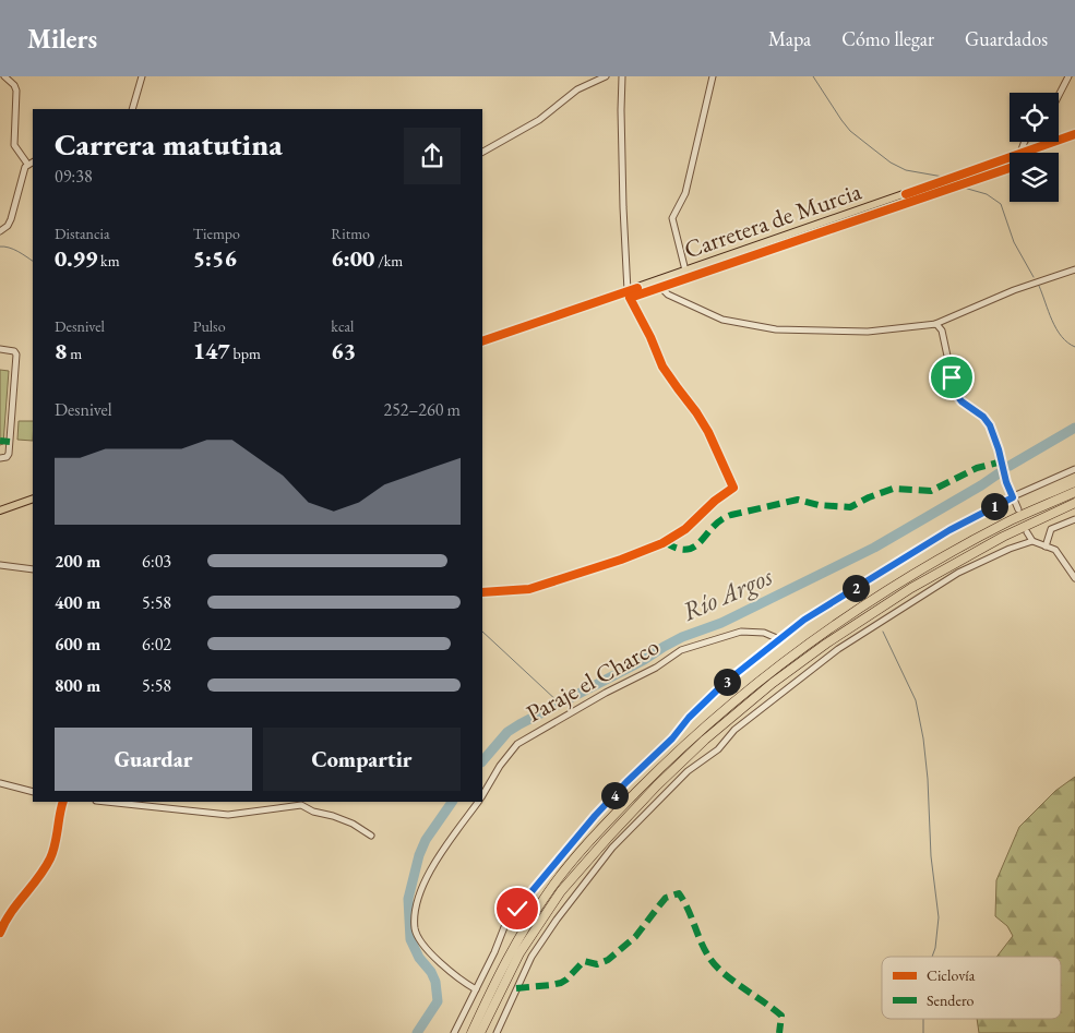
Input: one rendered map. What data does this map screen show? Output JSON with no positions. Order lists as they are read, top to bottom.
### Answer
{
  "streets": {
    "main road": ["Carretera de Murcia"],
    "street": ["Paraje el Charco"]
  },
  "water": ["Río Argos"],
  "legend": ["Ciclovía", "Sendero"],
  "page": {
    "header": "Milers",
    "nav": ["Mapa", "Cómo llegar", "Guardados"],
    "heading": ["Carrera matutina", "09:38"],
    "stats": [
      ["Distancia", "0.99 km"],
      ["Tiempo", "5:56"],
      ["Ritmo", "6:00 /km"],
      ["Desnivel", "8 m"],
      ["Pulso", "147 bpm"],
      ["kcal", "63"]
    ],
    "chart": ["Desnivel", "252–260 m"],
    "pins": [
      "1",
      "2",
      "3",
      "4"
    ],
    "list": [
      {
        "name": "200 m",
        "note": "6:03"
      },
      {
        "name": "400 m",
        "note": "5:58"
      },
      {
        "name": "600 m",
        "note": "6:02"
      },
      {
        "name": "800 m",
        "note": "5:58"
      }
    ],
    "buttons": ["Guardar", "Compartir"]
  }
}
